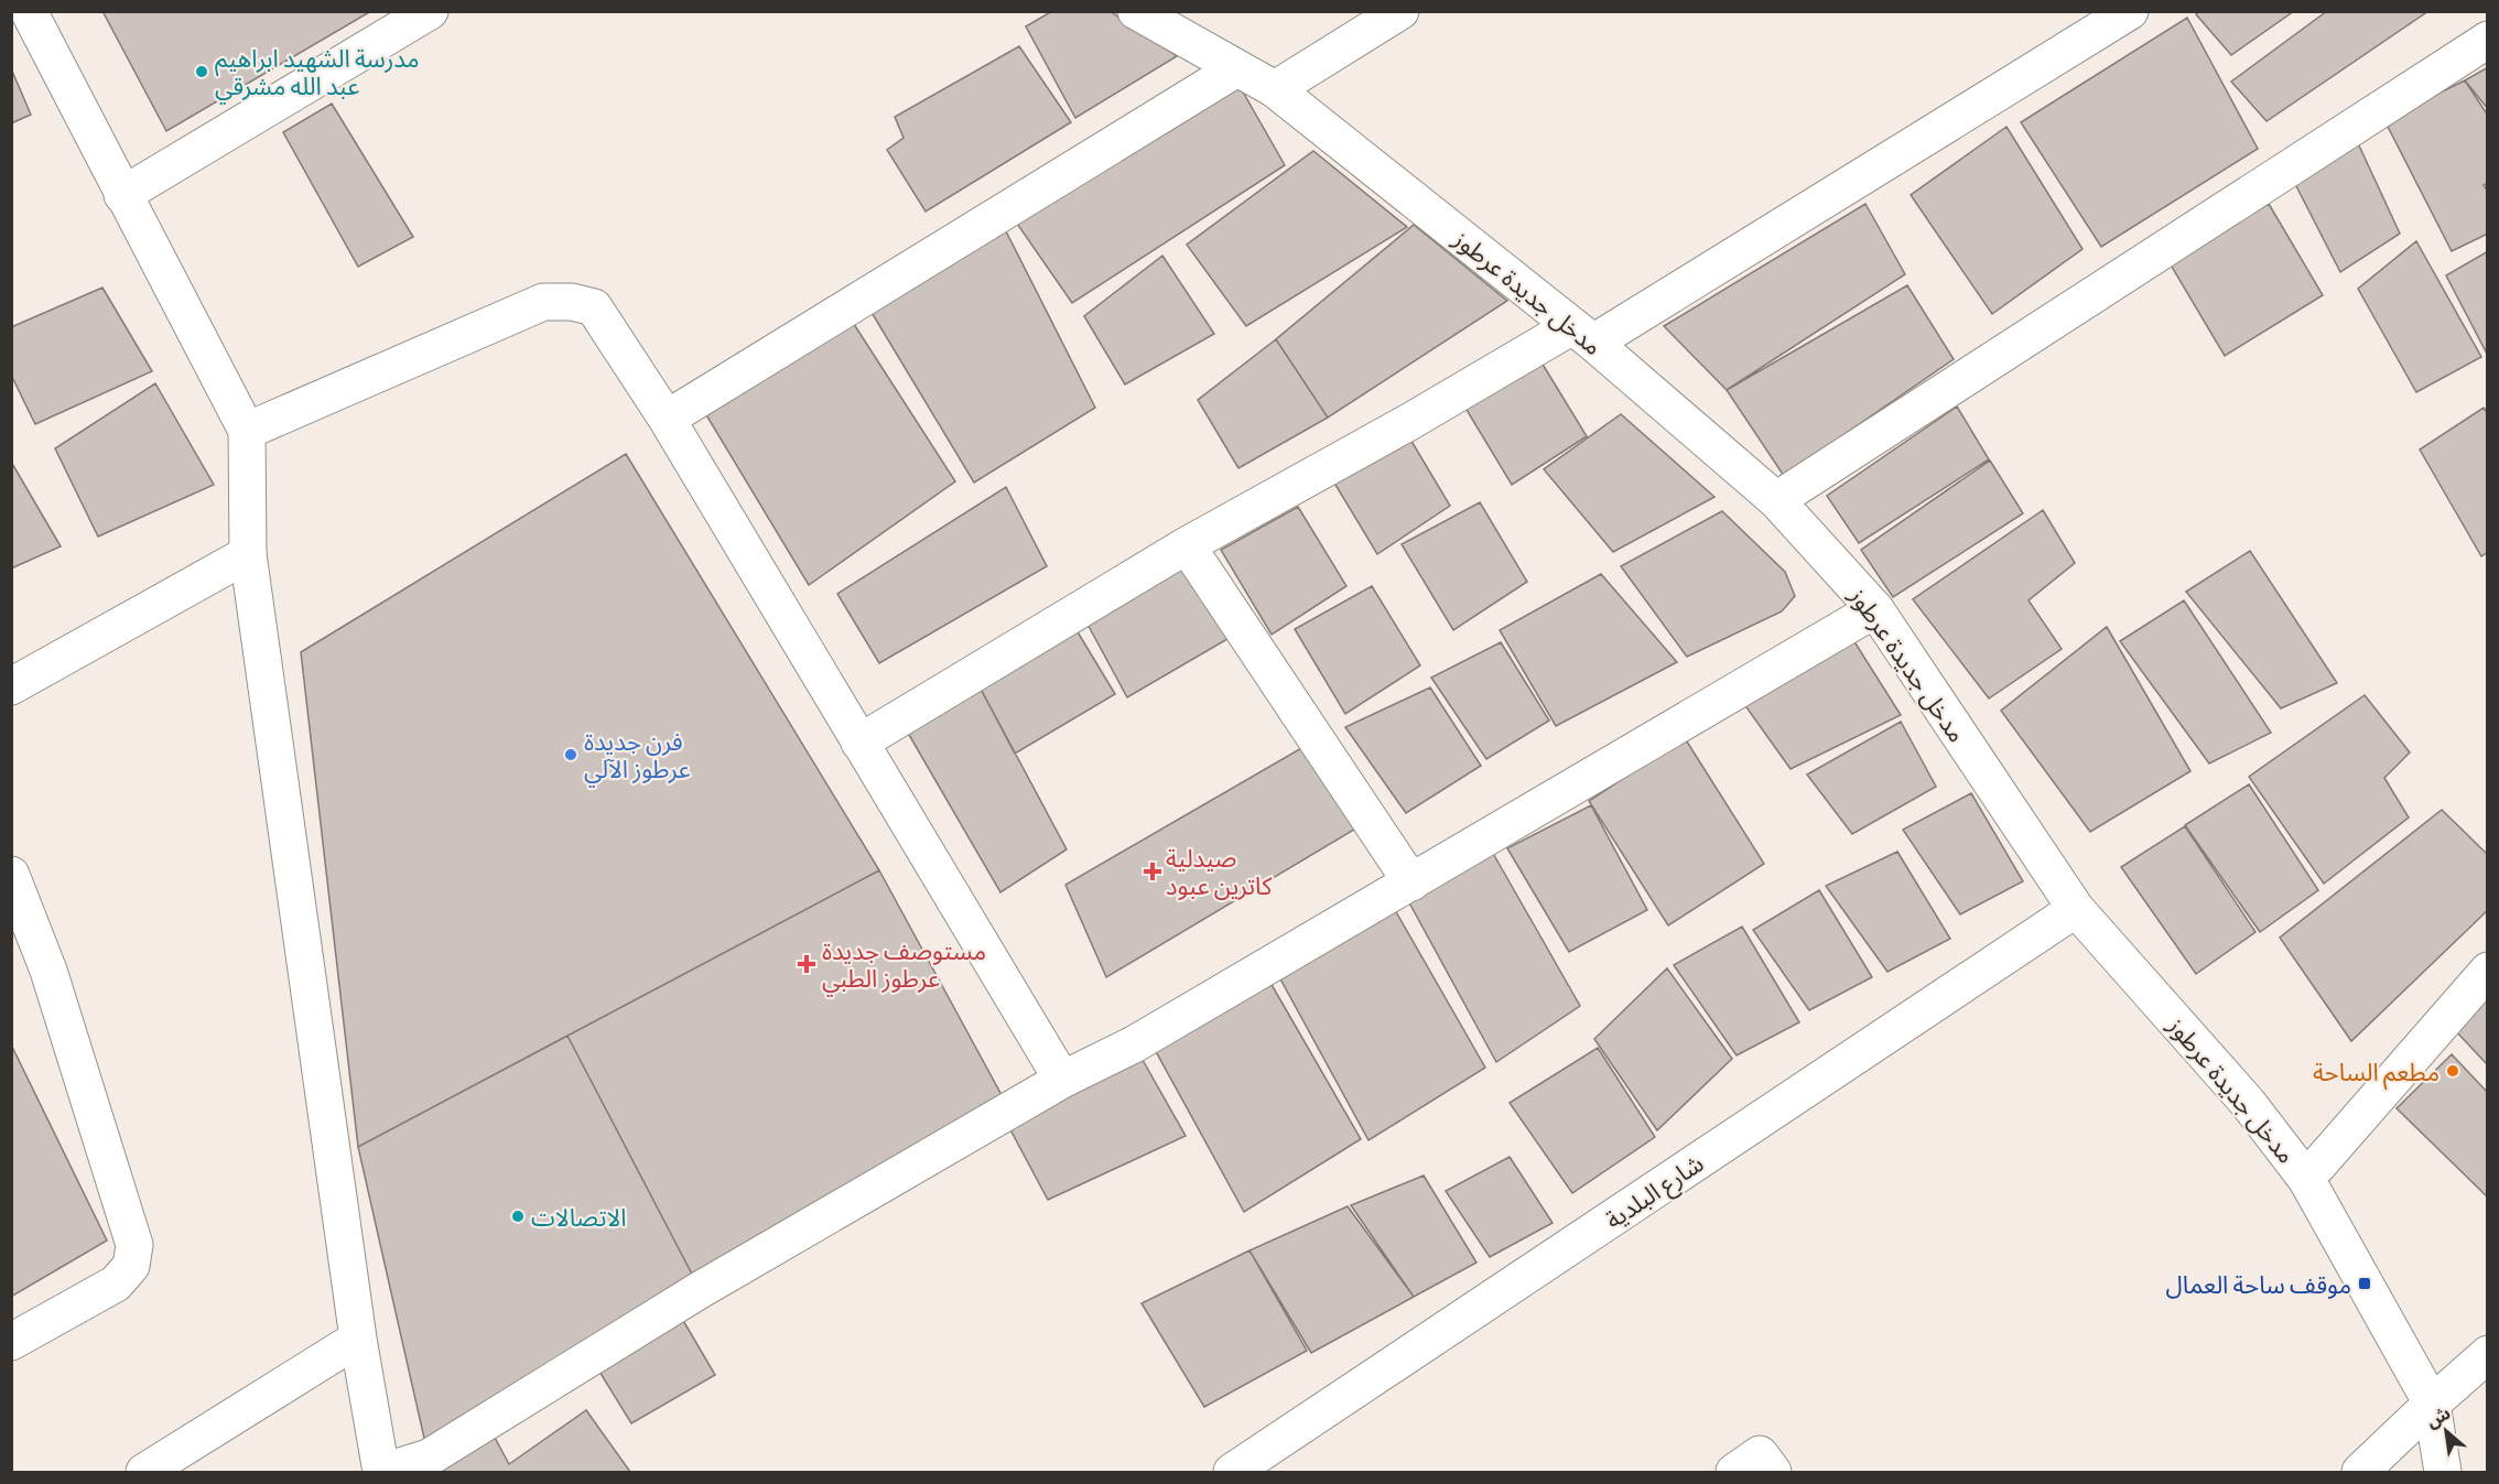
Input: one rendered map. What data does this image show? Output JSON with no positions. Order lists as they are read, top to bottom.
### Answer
{
  "streets": {
    "street": ["مدخل جديدة عرطوز", "شارع البلدية"]
  },
  "crossings": [
    ["مدخل جديدة عرطوز", "شارع البلدية"]
  ],
  "places": {
    "other": [
      "مدرسة الشهيد ابراهيم عبد الله مشرقي",
      "فرن جديدة عرطوز الآلي",
      "مطعم الساحة",
      "الاتصالات"
    ],
    "health": ["صيدلية كاترين عبود", "مستوصف جديدة عرطوز الطبي"],
    "transit": ["موقف ساحة العمال"]
  },
  "north": "top left"
}
